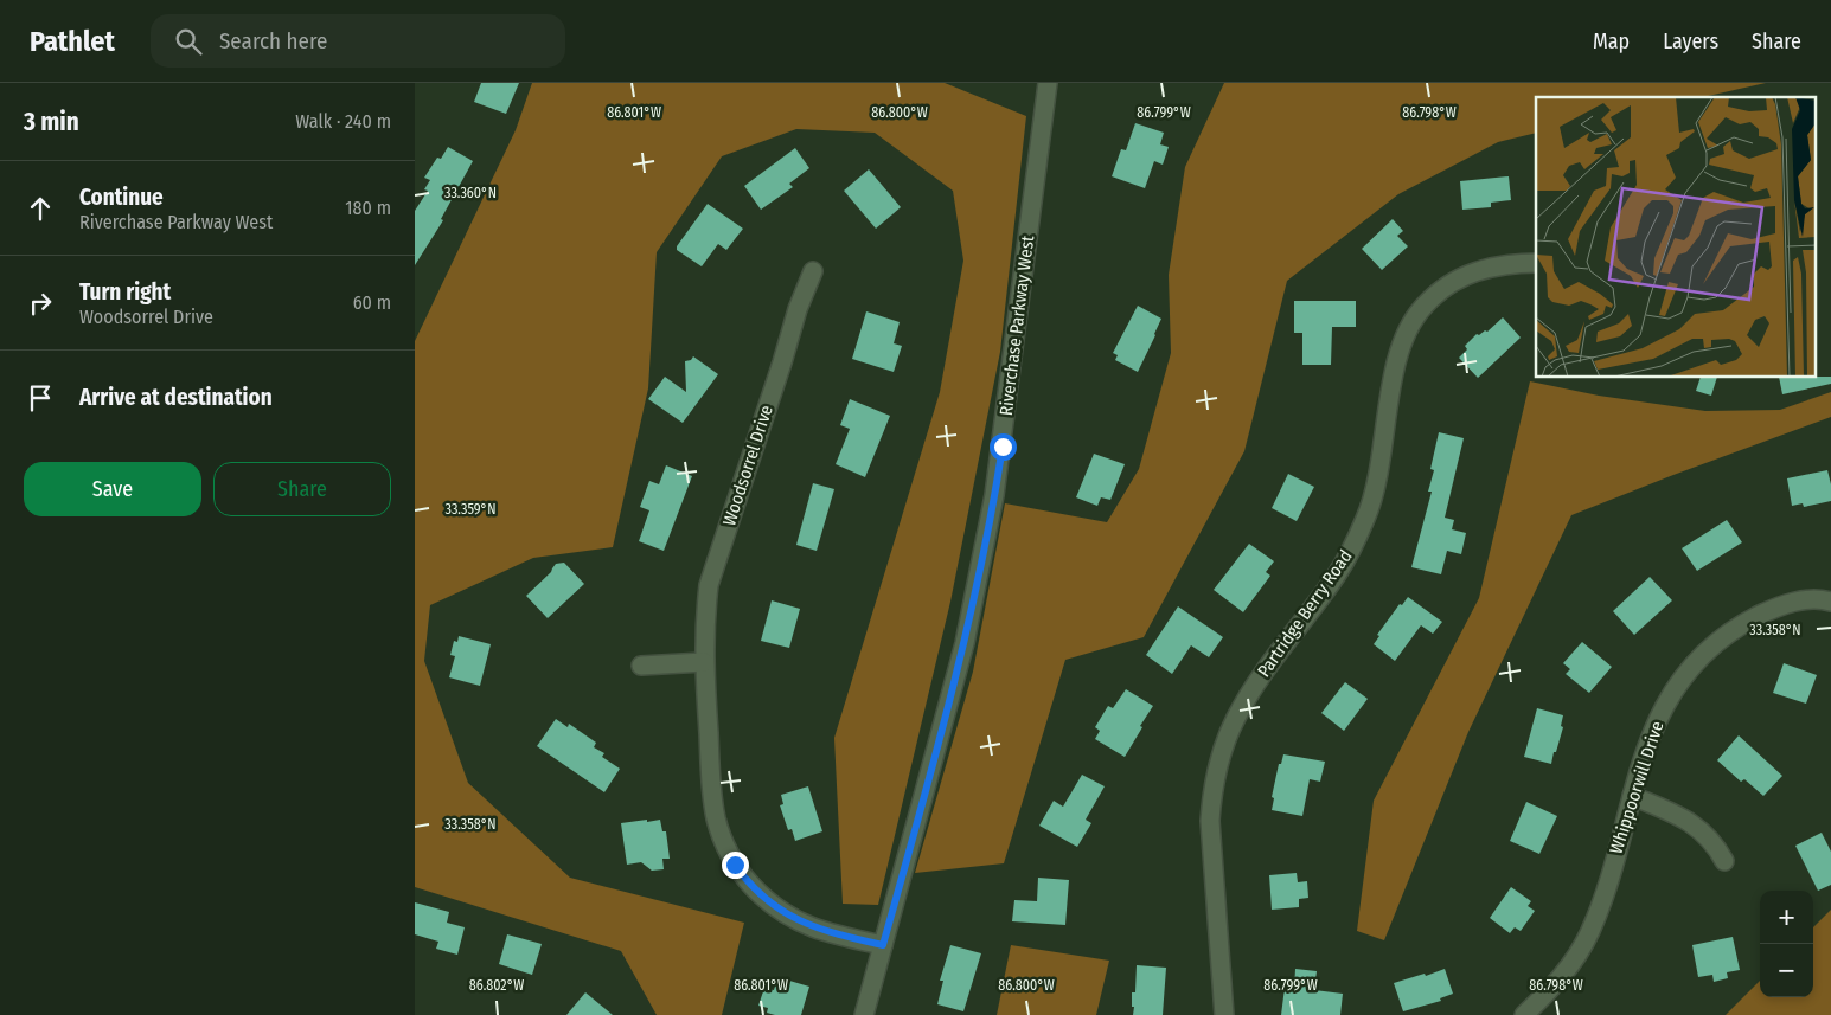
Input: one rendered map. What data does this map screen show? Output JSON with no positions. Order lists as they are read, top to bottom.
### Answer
{
  "streets": {
    "street": [
      "Riverchase Parkway West",
      "Woodsorrel Drive",
      "Partridge Berry Road",
      "Whippoorwill Drive"
    ]
  },
  "crossings": [
    ["Riverchase Parkway West", "Woodsorrel Drive"]
  ],
  "page": {
    "header": "Pathlet",
    "search": "Search here",
    "nav": ["Map", "Layers", "Share"],
    "heading": ["3 min", "Walk · 240 m"],
    "list": [
      ["Continue", "Riverchase Parkway West", "180 m"],
      ["Turn right", "Woodsorrel Drive", "60 m"],
      "Arrive at destination"
    ],
    "buttons": ["Save", "Share"],
    "map_buttons": ["+", "−"]
  },
  "coordinates": [
    "86.801°W",
    "86.800°W",
    "86.799°W",
    "86.798°W",
    "33.360°N",
    "33.359°N",
    "33.358°N",
    "86.802°W"
  ]
}
